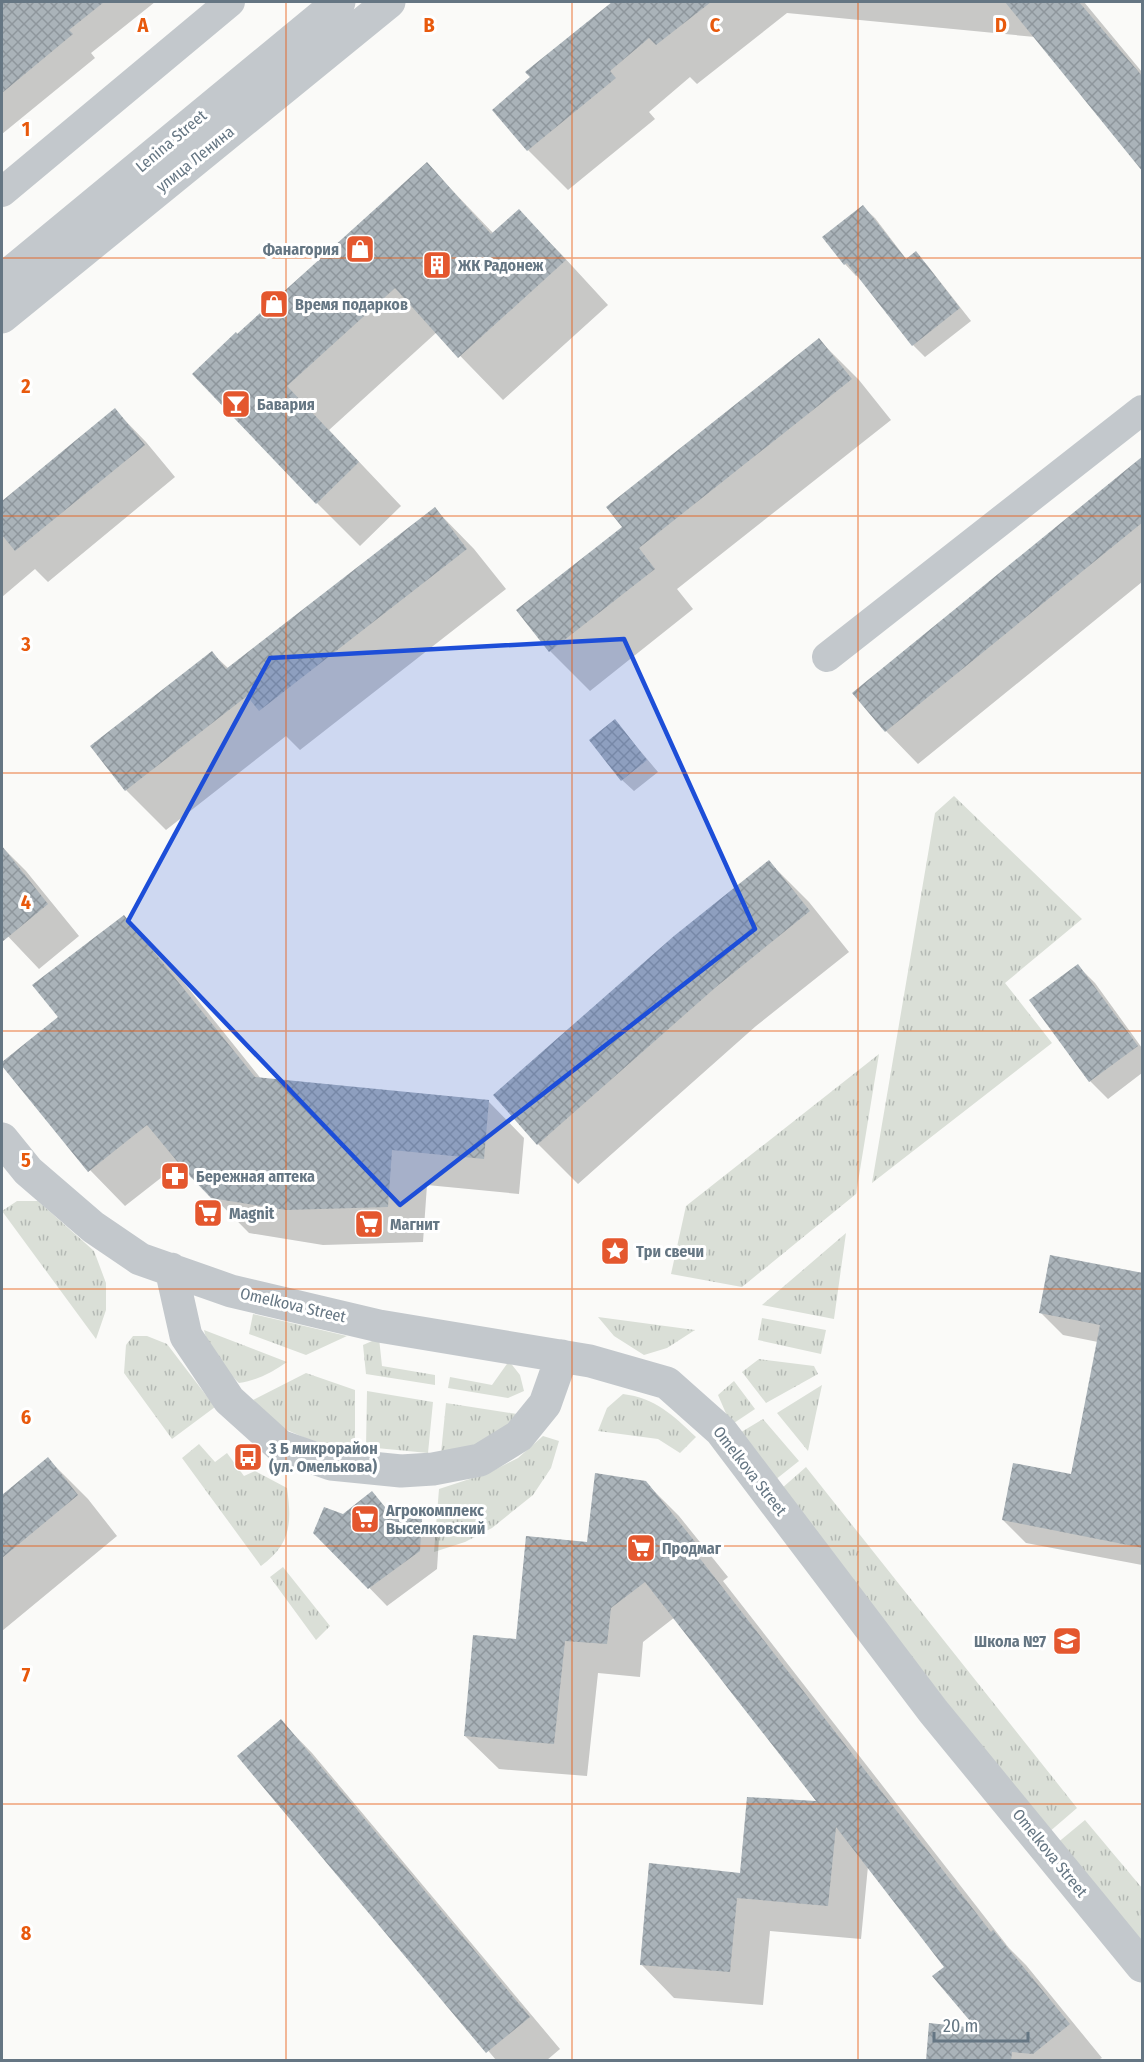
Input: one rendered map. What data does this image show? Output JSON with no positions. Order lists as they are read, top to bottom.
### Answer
{
  "streets": {
    "street": ["Lenina Street", "улица Ленина", "Omelkova Street"]
  },
  "places": {
    "shop": ["Фанагория", "Время подарков"],
    "building": ["ЖК Радонеж"],
    "bar": ["Бавария"],
    "pharmacy": ["Бережная аптека"],
    "supermarket": [
      "Magnit",
      "Магнит",
      "Агрокомплекс Выселковский",
      "Продмаг"
    ],
    "place": ["Три свечи"],
    "bus stop": ["3 Б микрорайон (ул. Омелькова)"],
    "school or university": ["Школа №7"]
  },
  "scale_bar": "20 m",
  "grid": {
    "columns": [
      "A",
      "B",
      "C",
      "D"
    ],
    "rows": [
      "1",
      "2",
      "3",
      "4",
      "5",
      "6",
      "7",
      "8"
    ]
  }
}
